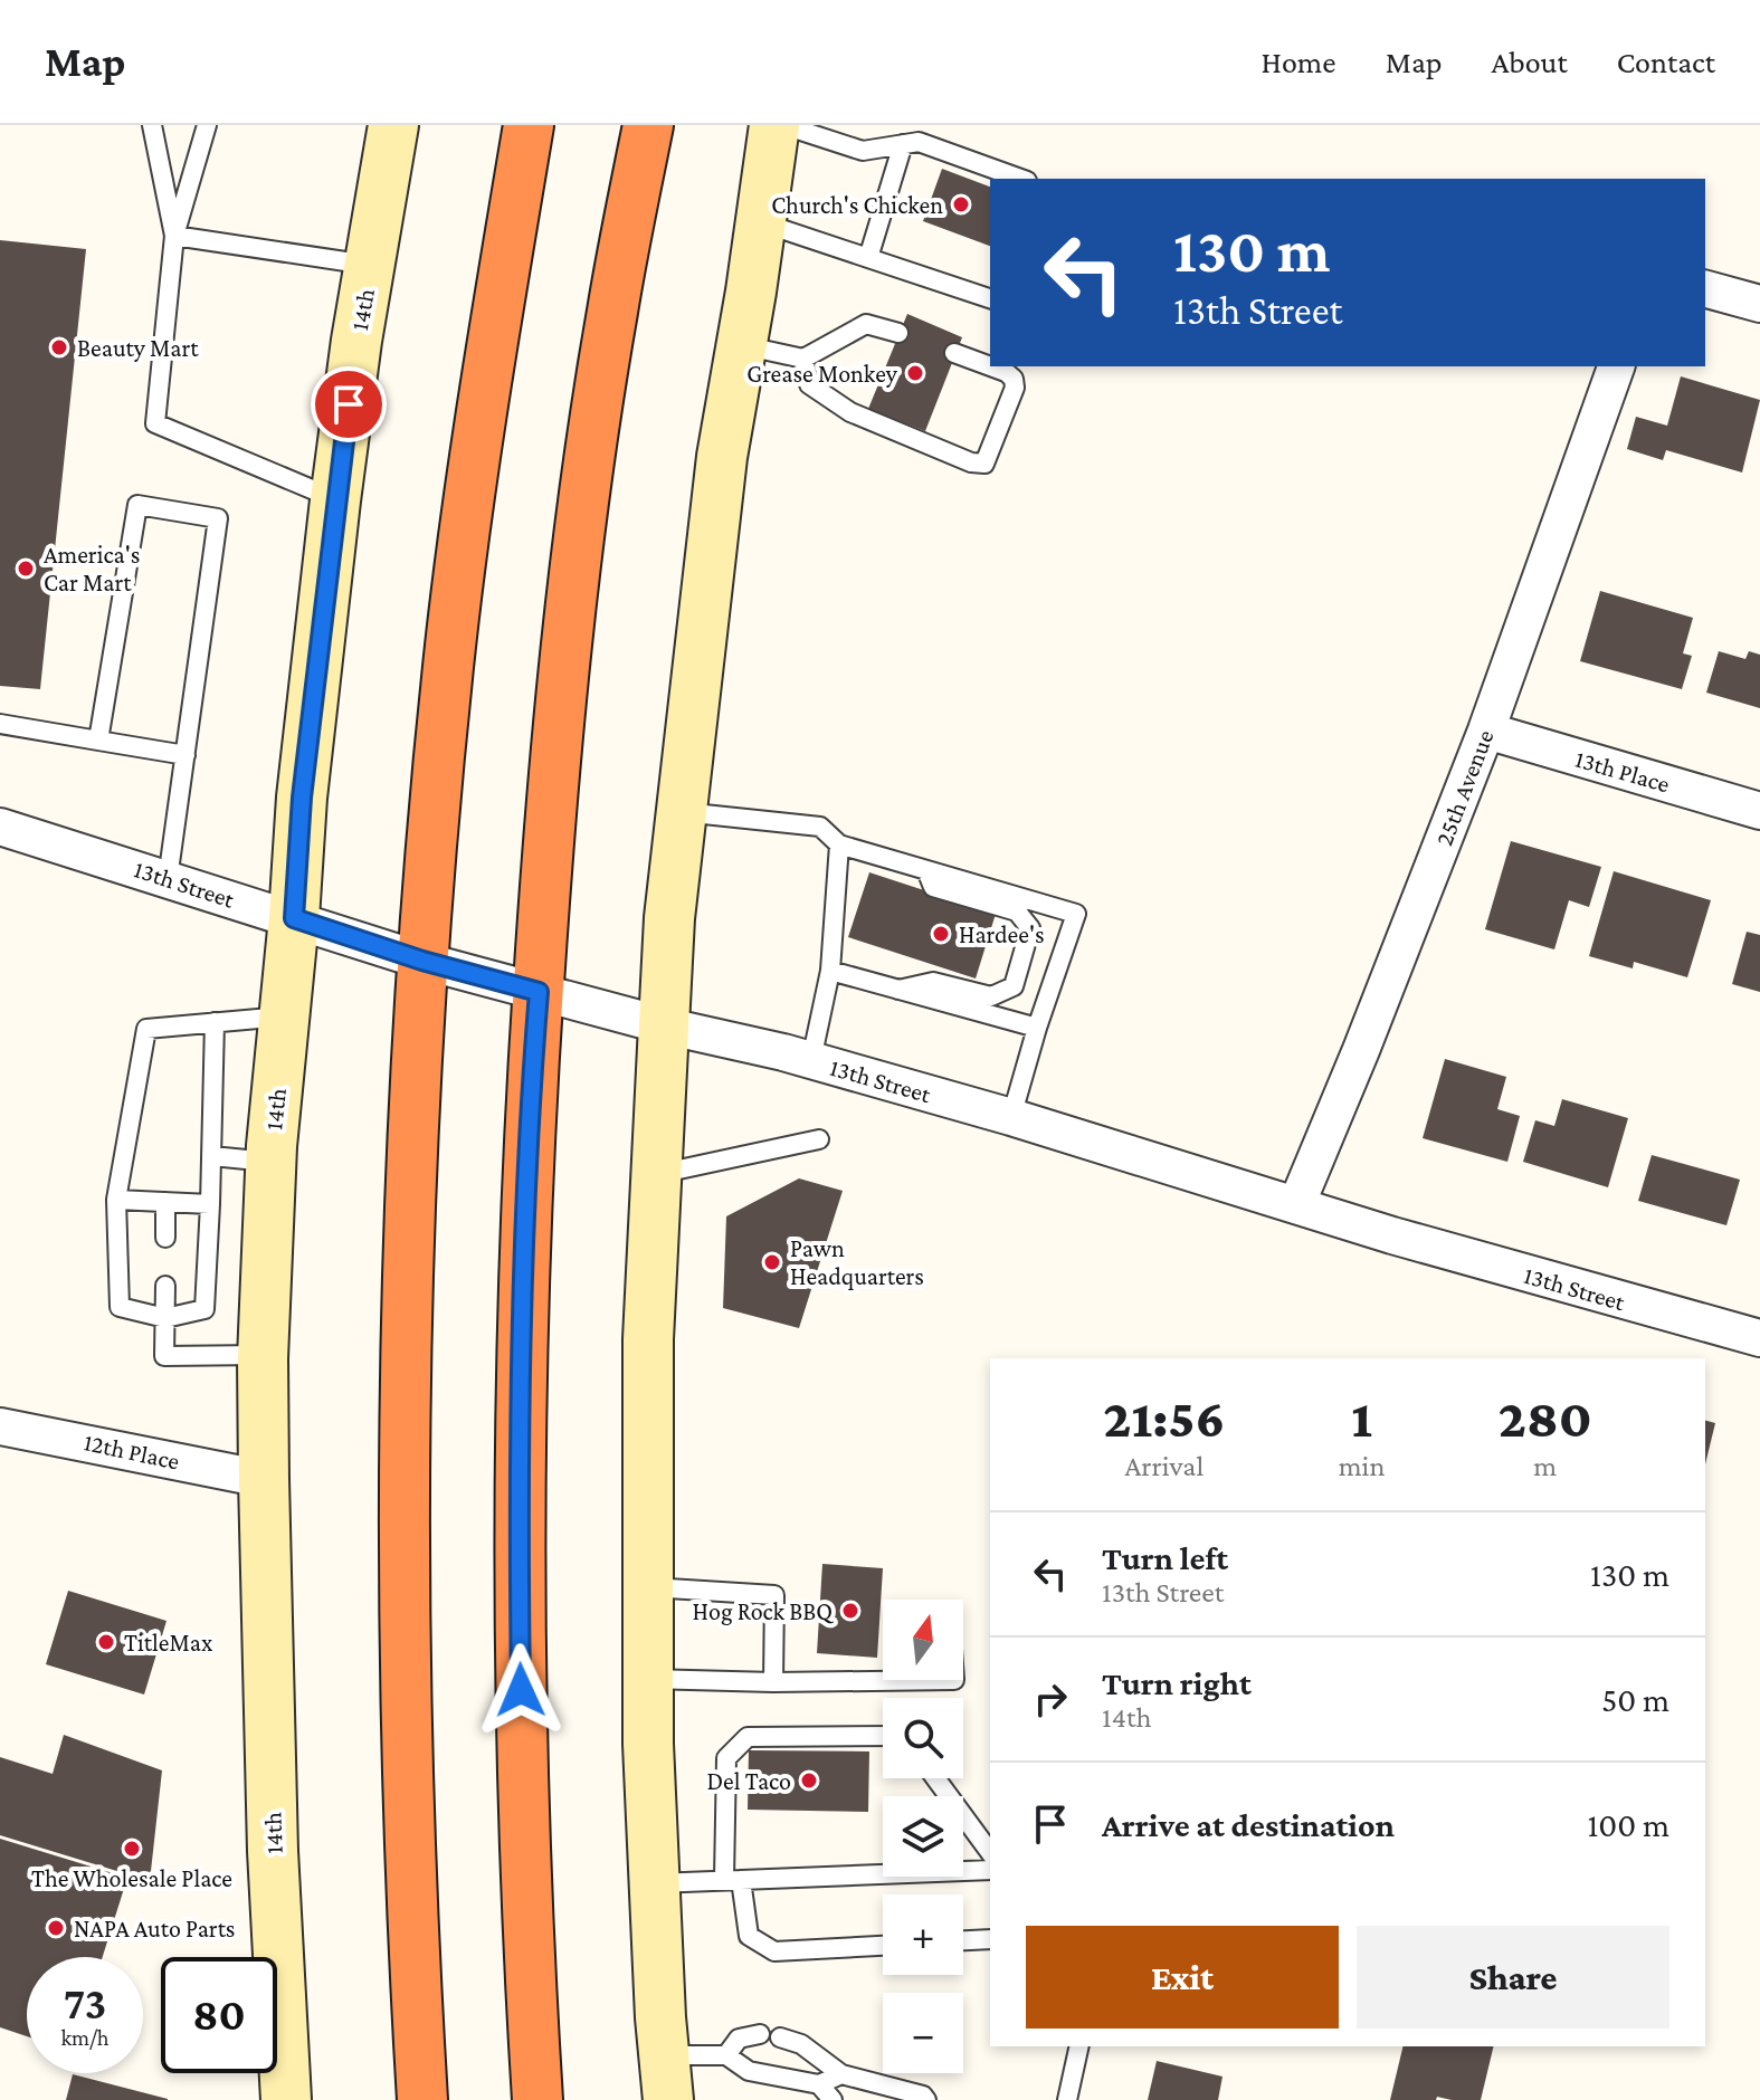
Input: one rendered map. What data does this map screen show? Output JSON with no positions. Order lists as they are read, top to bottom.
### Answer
{
  "streets": {
    "street": [
      "14th",
      "13th Place",
      "25th Avenue",
      "13th Street",
      "12th Place"
    ]
  },
  "crossings": [
    ["14th", "13th Street"],
    ["14th", "12th Place"],
    ["13th Place", "25th Avenue"],
    ["25th Avenue", "13th Street"]
  ],
  "places": [
    "Church's Chicken",
    "Beauty Mart",
    "Grease Monkey",
    "America's Car Mart",
    "Hardee's",
    "Pawn Headquarters",
    "Hog Rock BBQ",
    "TitleMax",
    "Del Taco",
    "The Wholesale Place",
    "NAPA Auto Parts"
  ],
  "north": "top",
  "page": {
    "header": "Map",
    "nav": [
      "Home",
      "Map",
      "About",
      "Contact"
    ],
    "turn": ["130 m", "13th Street"],
    "eta": [
      "21:56",
      "Arrival",
      "1",
      "min",
      "280",
      "m"
    ],
    "list": [
      {
        "name": "Turn left",
        "note": "13th Street",
        "value": "130 m"
      },
      {
        "name": "Turn right",
        "note": "14th",
        "value": "50 m"
      },
      {
        "name": "Arrive at destination",
        "value": "100 m"
      }
    ],
    "map_buttons": ["+", "−"],
    "buttons": ["Exit", "Share"],
    "speed": "73 km/h",
    "limit": "80"
  }
}
